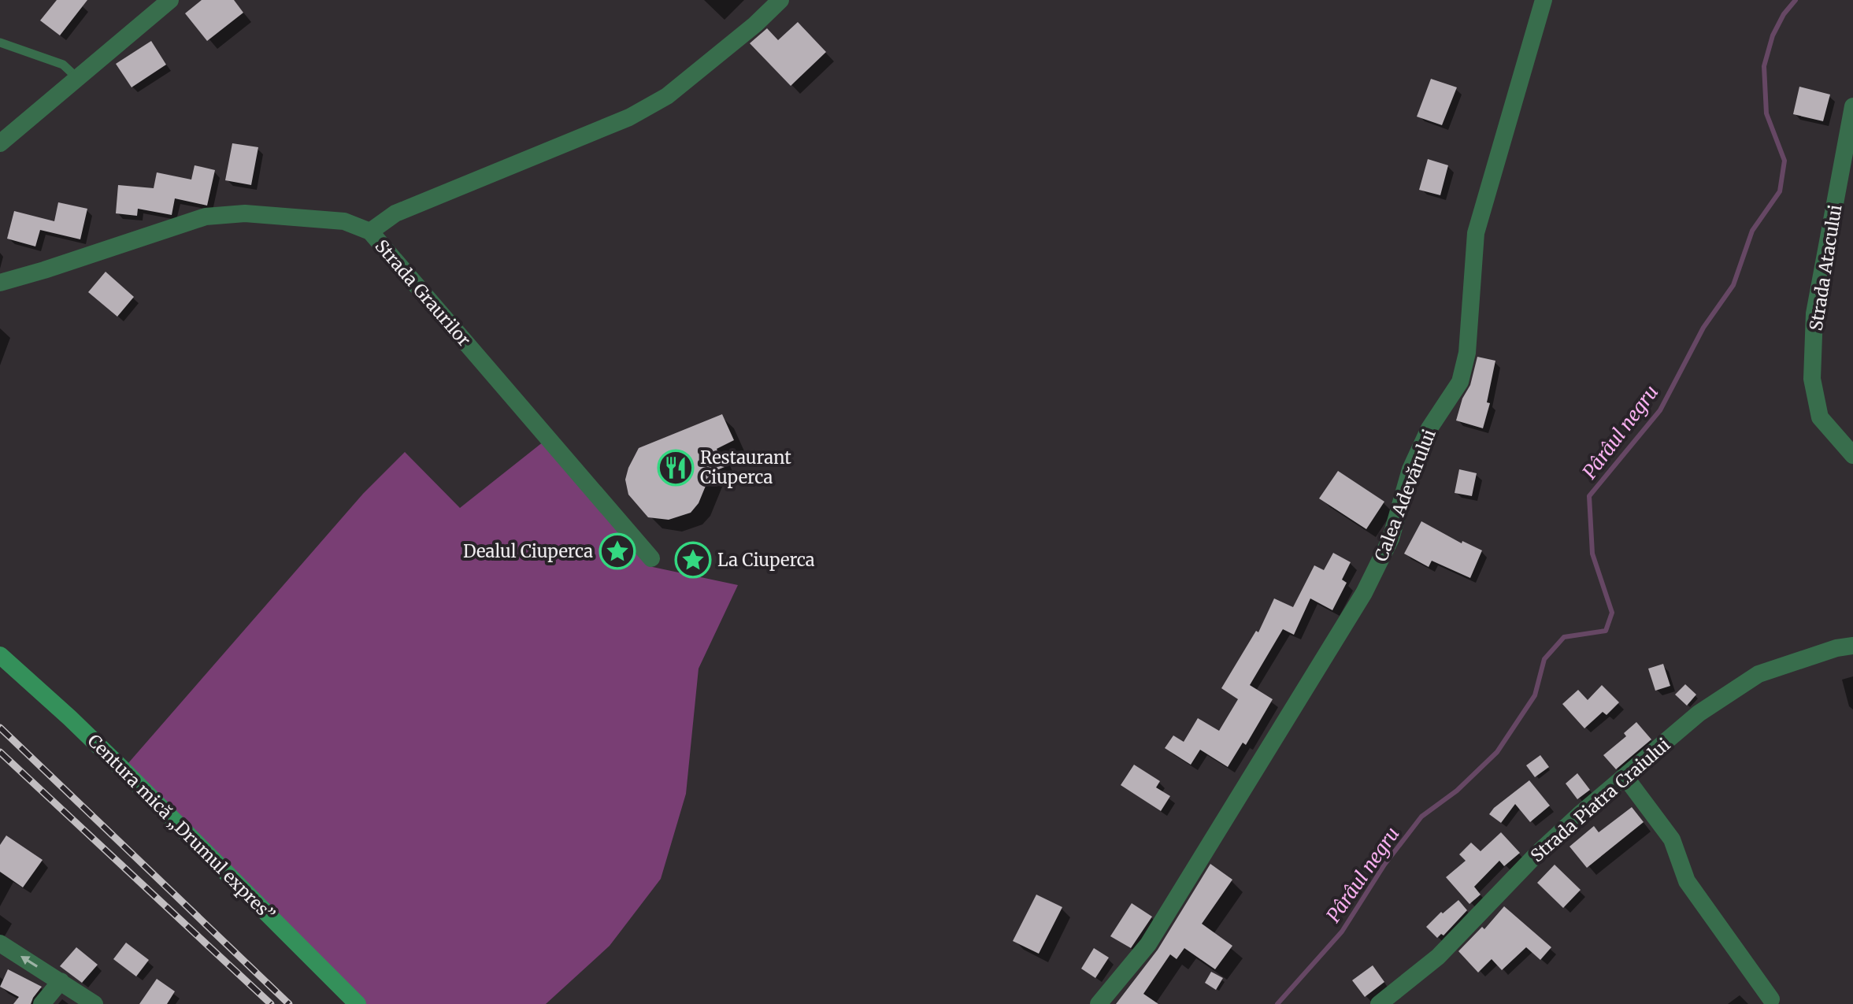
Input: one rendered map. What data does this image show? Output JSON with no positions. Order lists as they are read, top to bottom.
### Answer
{
  "streets": {
    "main road": ["Centura mică „Drumul expres”"],
    "street": [
      "Strada Atacului",
      "Strada Graurilor",
      "Calea Adevărului",
      "Strada Piatra Craiului"
    ]
  },
  "water": ["Pârâul negru"],
  "places": {
    "restaurant": ["Restaurant Ciuperca"],
    "place": ["Dealul Ciuperca", "La Ciuperca"]
  }
}
